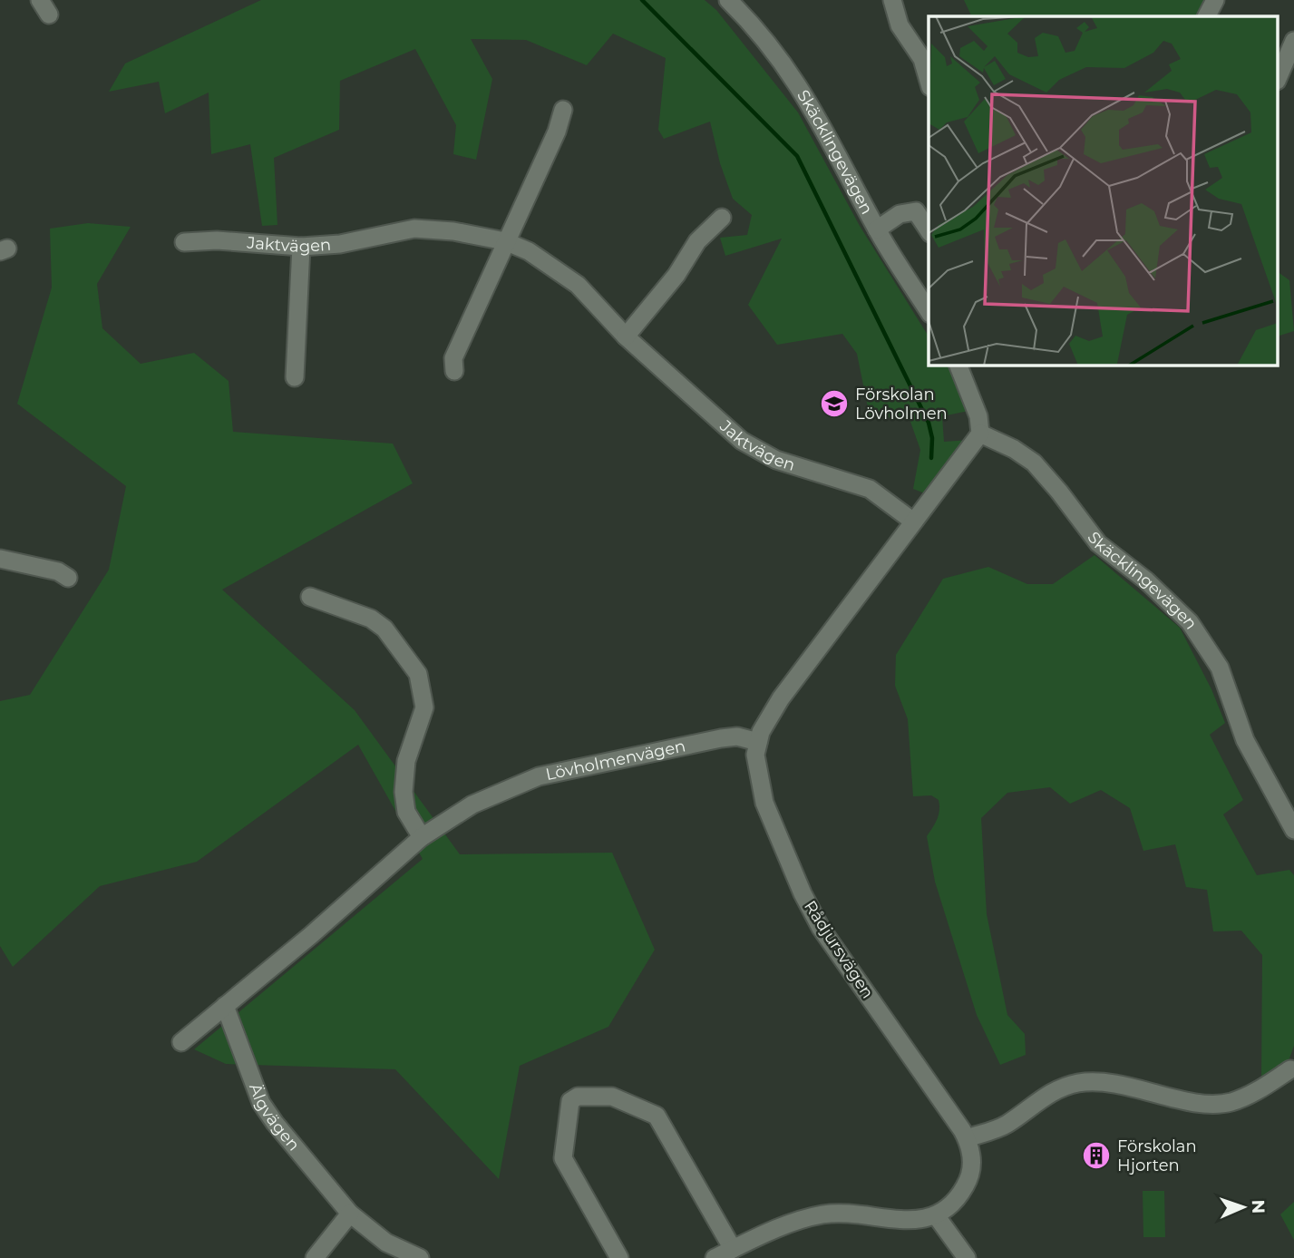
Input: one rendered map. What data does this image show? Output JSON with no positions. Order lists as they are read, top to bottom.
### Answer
{
  "streets": {
    "street": [
      "Skäcklingevägen",
      "Jaktvägen",
      "Lövholmenvägen",
      "Rådjursvägen",
      "Älgvägen"
    ]
  },
  "crossings": [
    ["Lövholmenvägen", "Rådjursvägen"],
    ["Lövholmenvägen", "Älgvägen"]
  ],
  "places": {
    "school or university": ["Förskolan Lövholmen"],
    "building": ["Förskolan Hjorten"]
  },
  "north": "right"
}
